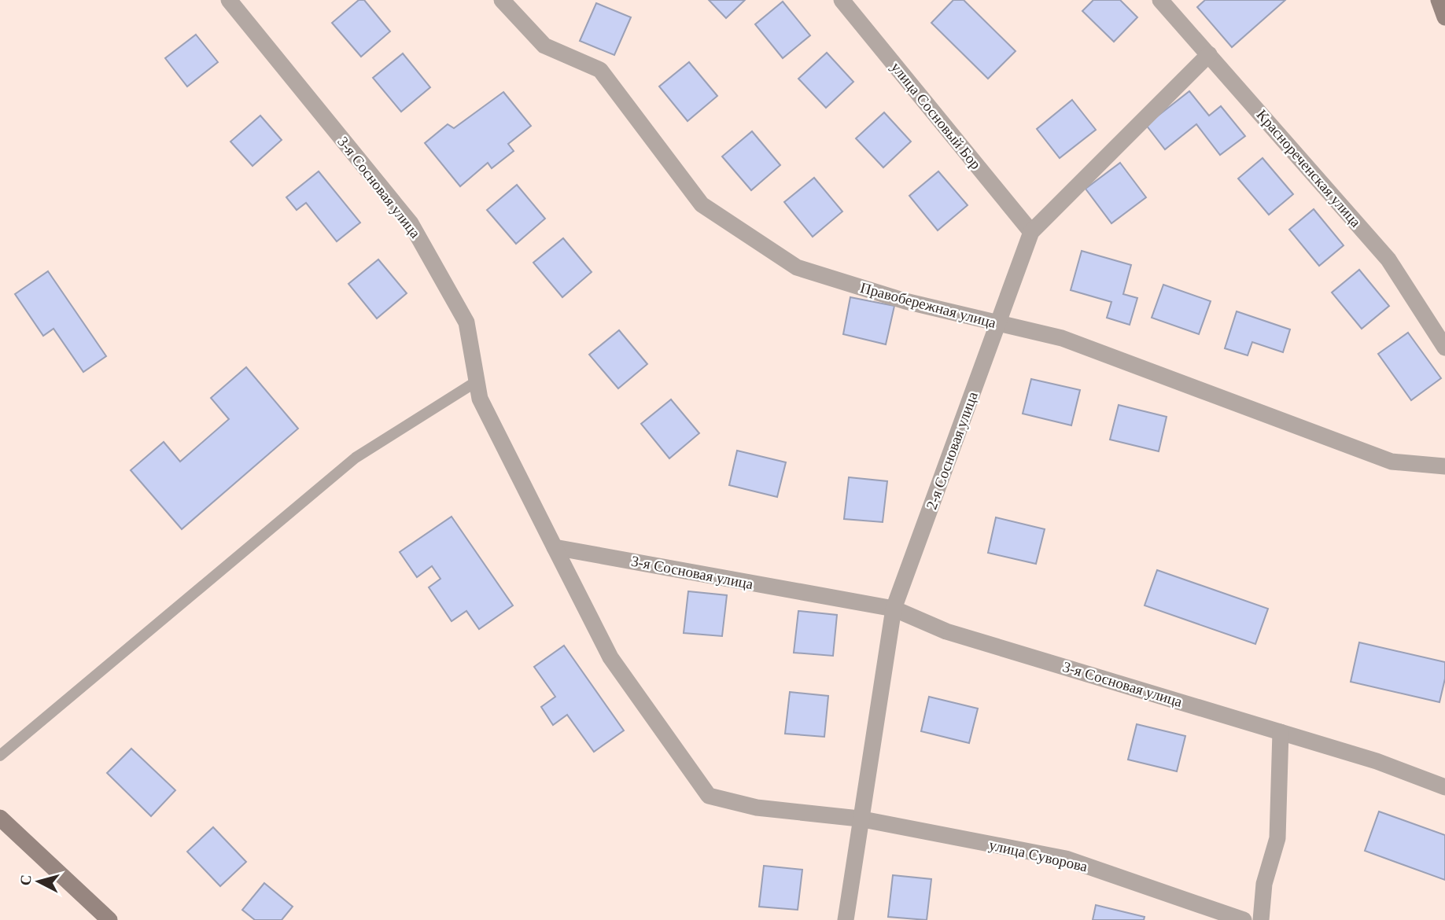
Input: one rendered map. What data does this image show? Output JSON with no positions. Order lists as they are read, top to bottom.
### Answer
{
  "streets": {
    "street": [
      "улица Сосновый Бор",
      "Краснореченская улица",
      "3-я Сосновая улица",
      "Правобережная улица",
      "2-я Сосновая улица",
      "улица Суворова"
    ]
  },
  "crossings": [
    ["улица Сосновый Бор", "2-я Сосновая улица"],
    ["Краснореченская улица", "2-я Сосновая улица"],
    ["3-я Сосновая улица", "2-я Сосновая улица"],
    ["3-я Сосновая улица", "улица Суворова"],
    ["Правобережная улица", "2-я Сосновая улица"],
    ["2-я Сосновая улица", "улица Суворова"]
  ],
  "north": "left"
}
